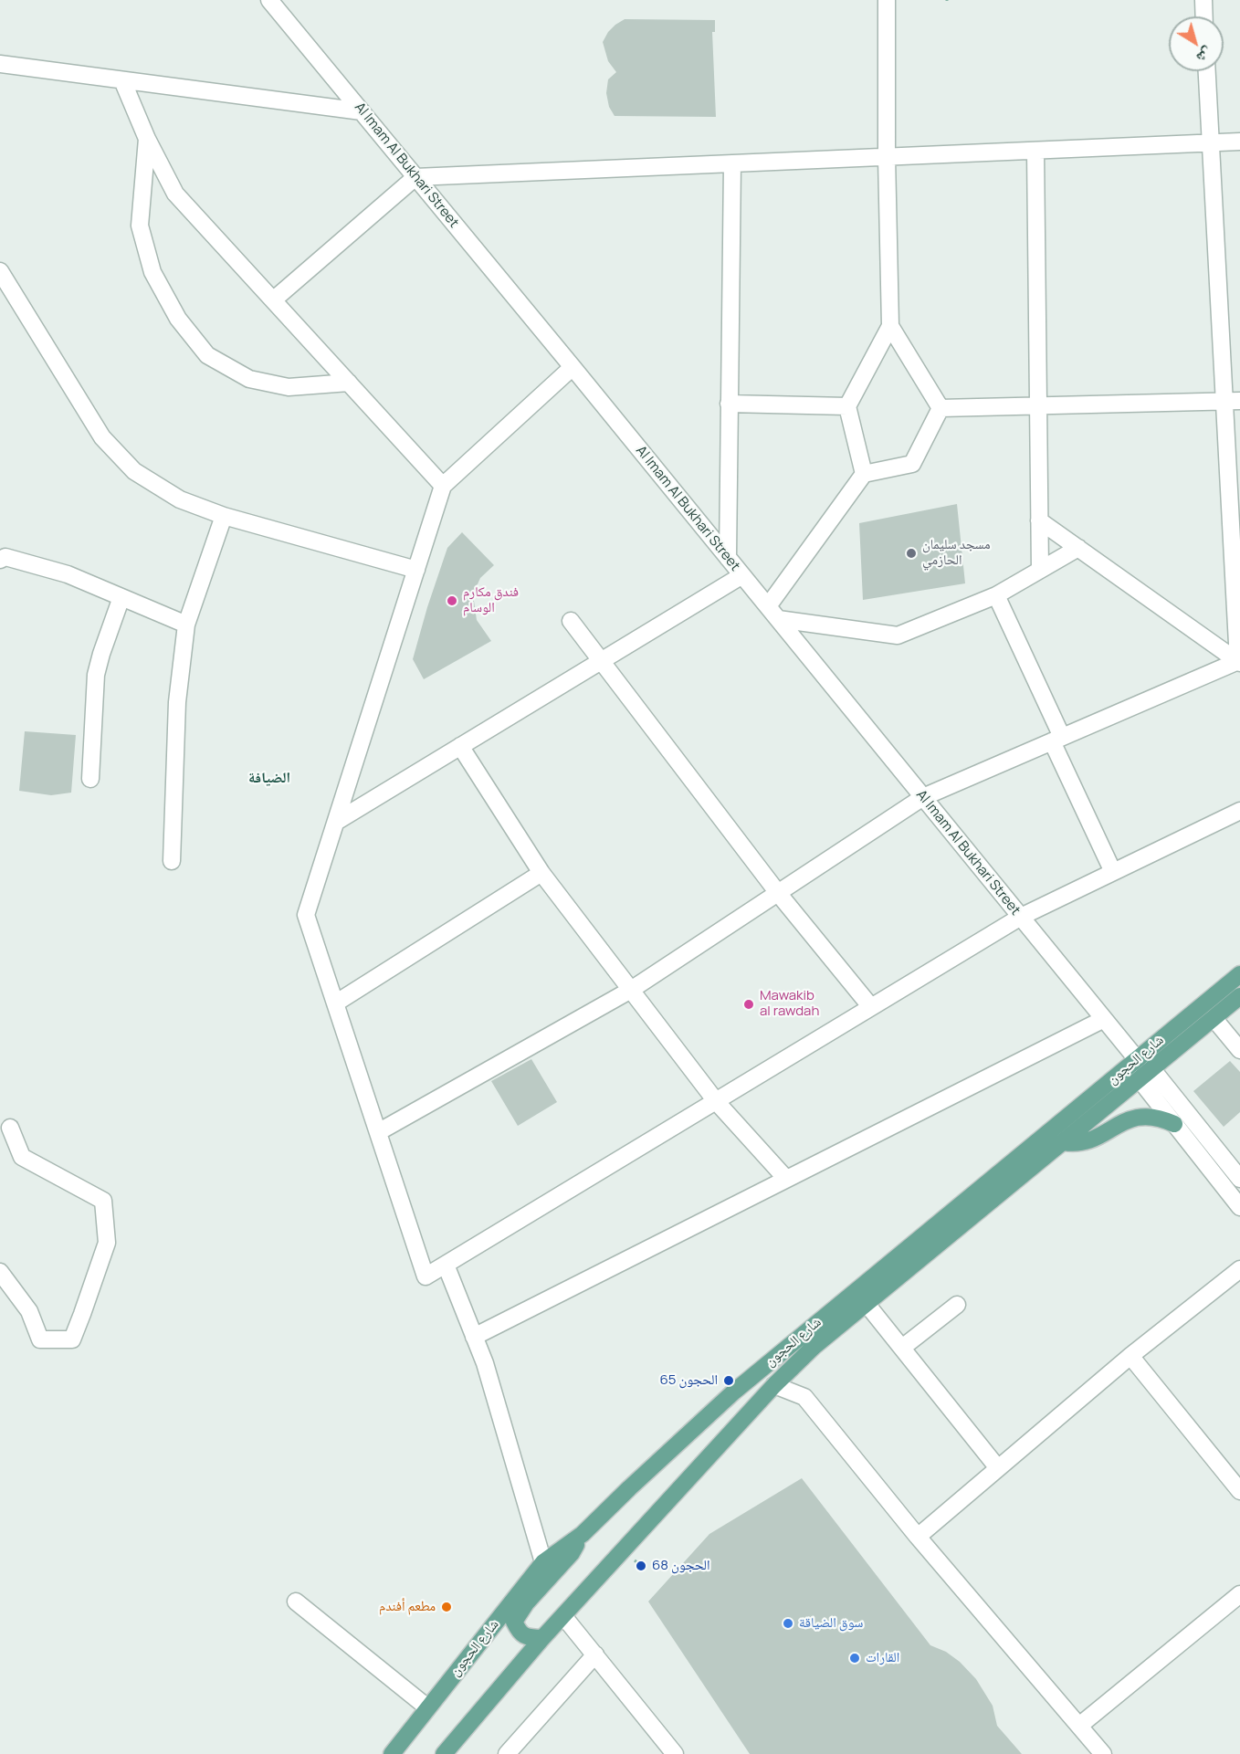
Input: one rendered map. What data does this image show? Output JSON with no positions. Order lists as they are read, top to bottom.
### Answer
{
  "streets": {
    "main road": ["شارع الحجون"],
    "street": ["Al Imam Al Bukhari Street"]
  },
  "crossings": [
    ["Al Imam Al Bukhari Street", "شارع الحجون"]
  ],
  "districts": ["الضيافة"],
  "places": [
    "مسجد سليمان الحازمي",
    "فندق مكارم الوسام",
    "Mawakib al rawdah",
    "الحجون 65",
    "الحجون 68",
    "مطعم أفندم",
    "سوق الضياقة",
    "القارات"
  ],
  "north": "bottom right"
}
